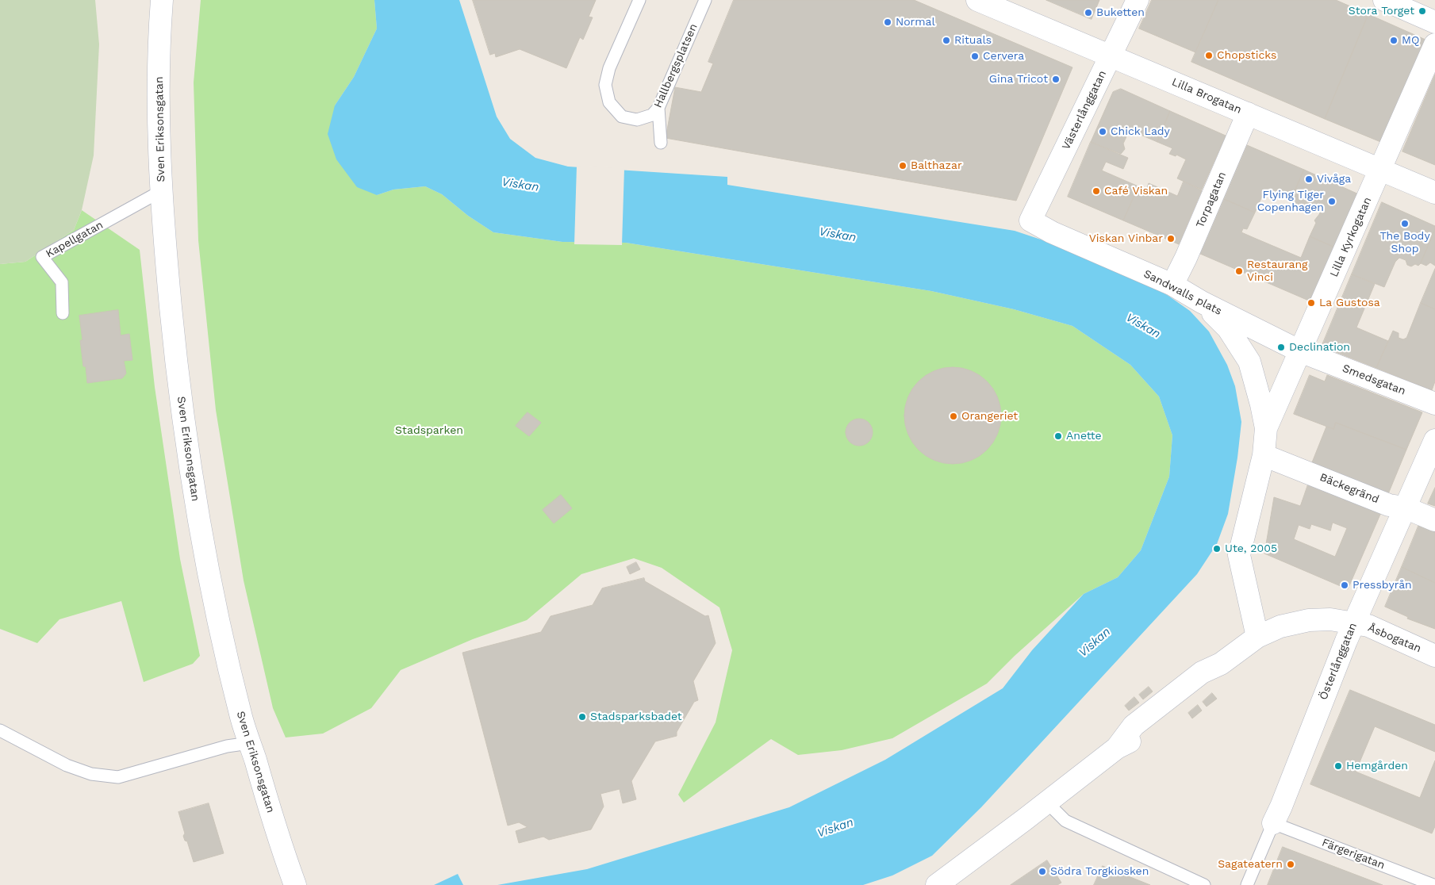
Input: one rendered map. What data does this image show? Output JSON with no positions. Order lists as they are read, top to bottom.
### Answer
{
  "streets": {
    "street": [
      "Lilla Brogatan",
      "Västerlånggatan",
      "Sven Eriksonsgatan",
      "Torpagatan",
      "Lilla Kyrkogatan",
      "Sandwalls plats",
      "Smedsgatan",
      "Bäckegränd",
      "Åsbogatan",
      "Österlånggatan"
    ],
    "lane": ["Hallbergsplatsen", "Kapellgatan", "Färgerigatan"]
  },
  "crossings": [
    ["Lilla Brogatan", "Västerlånggatan"],
    ["Lilla Brogatan", "Torpagatan"],
    ["Lilla Brogatan", "Lilla Kyrkogatan"],
    ["Västerlånggatan", "Sandwalls plats"],
    ["Sven Eriksonsgatan", "Kapellgatan"],
    ["Torpagatan", "Sandwalls plats"],
    ["Lilla Kyrkogatan", "Sandwalls plats"],
    ["Lilla Kyrkogatan", "Smedsgatan"],
    ["Sandwalls plats", "Smedsgatan"],
    ["Bäckegränd", "Österlånggatan"],
    ["Åsbogatan", "Österlånggatan"],
    ["Österlånggatan", "Färgerigatan"]
  ],
  "water": ["Viskan"],
  "parks": ["Stadsparken"],
  "places": [
    "Stora Torget",
    "Buketten",
    "Normal",
    "Rituals",
    "MQ",
    "Chopsticks",
    "Cervera",
    "Gina Tricot",
    "Chick Lady",
    "Balthazar",
    "Vivåga",
    "Café Viskan",
    "Flying Tiger Copenhagen",
    "The Body Shop",
    "Viskan Vinbar",
    "Restaurang Vinci",
    "La Gustosa",
    "Declination",
    "Orangeriet",
    "Anette",
    "Ute, 2005",
    "Pressbyrån",
    "Stadsparksbadet",
    "Hemgården",
    "Sagateatern",
    "Södra Torgkiosken"
  ]
}
